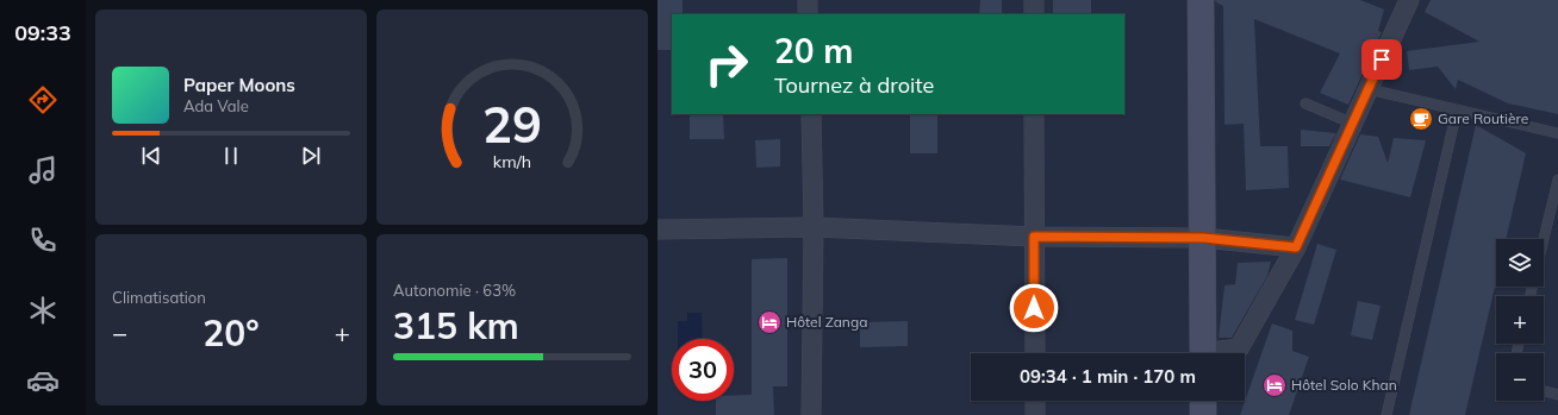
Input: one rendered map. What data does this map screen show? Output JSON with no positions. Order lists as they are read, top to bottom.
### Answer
{
  "places": {
    "cafe": ["Gare Routière"],
    "hotel": ["Hôtel Zanga", "Hôtel Solo Khan"]
  },
  "page": {
    "tabs": "09:33",
    "turn": ["20 m", "Tournez à droite"],
    "song": ["Paper Moons", "Ada Vale"],
    "tile": [
      "Climatisation",
      ["Autonomie · 63%", "315 km"]
    ],
    "map_buttons": ["+", "−"],
    "heat": ["−", "20°", "+"],
    "limit": "30",
    "trip": "09:34 · 1 min · 170 m",
    "gauge": ["29", "km/h"]
  }
}
